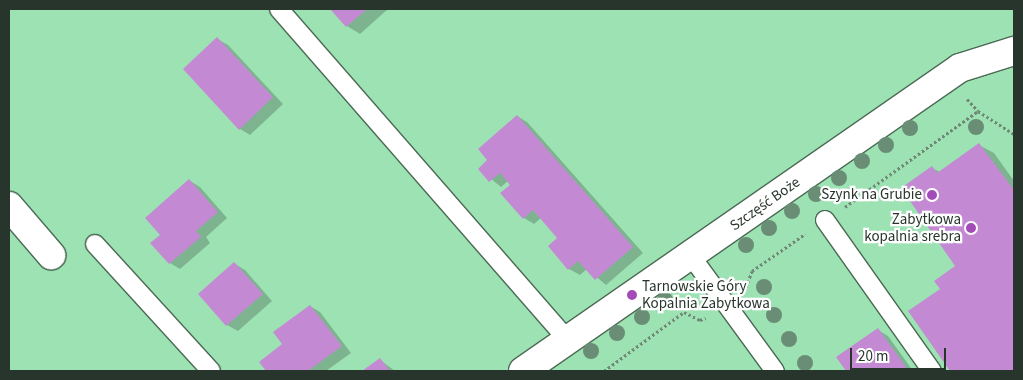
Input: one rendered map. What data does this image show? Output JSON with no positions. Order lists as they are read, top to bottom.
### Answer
{
  "streets": {
    "street": ["Szczęść Boże"]
  },
  "places": ["Szynk na Grubie", "Zabytkowa kopalnia srebra", "Tarnowskie Góry Kopalnia Zabytkowa"],
  "scale_bar": "20 m"
}
